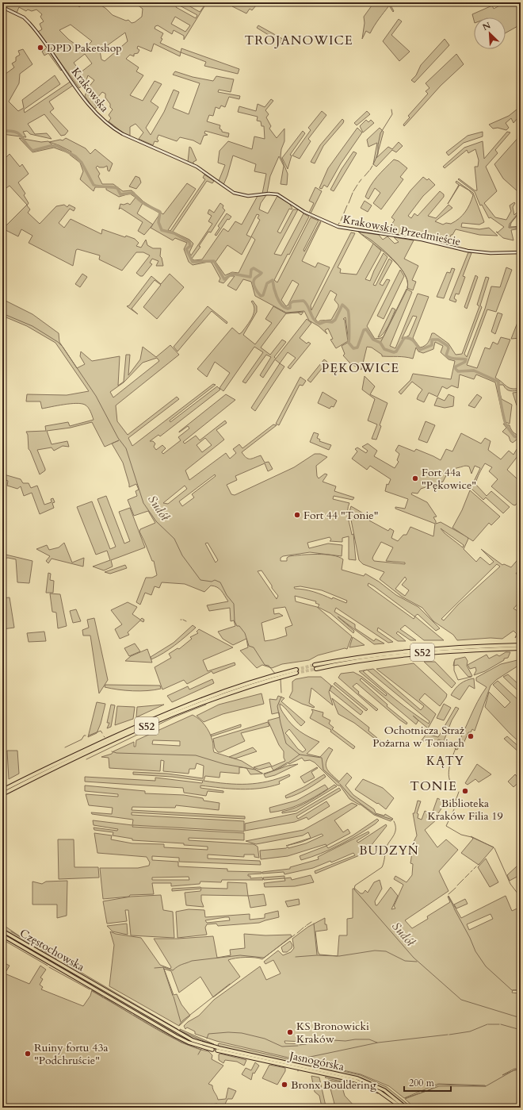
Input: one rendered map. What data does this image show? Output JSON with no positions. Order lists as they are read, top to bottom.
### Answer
{
  "streets": {
    "highway": ["S52"],
    "main road": [
      "Krakowska",
      "Krakowskie Przedmieście",
      "Częstochowska",
      "Jasnogórska"
    ]
  },
  "crossings": [
    ["Krakowska", "Krakowskie Przedmieście"]
  ],
  "districts": [
    "TROJANOWICE",
    "PĘKOWICE",
    "KĄTY",
    "TONIE",
    "BUDZYŃ"
  ],
  "water": ["Sudół"],
  "places": [
    "DPD Paketshop",
    "Fort 44a \"Pękowice\"",
    "Fort 44 \"Tonie\"",
    "Ochotnicza Straż Pożarna w Toniach",
    "Biblioteka Kraków Filia 19",
    "KS Bronowicki Kraków",
    "Ruiny fortu 43a \"Podchruście\"",
    "Bronx Bouldering"
  ],
  "scale_bar": "200 m",
  "north": "top left"
}
